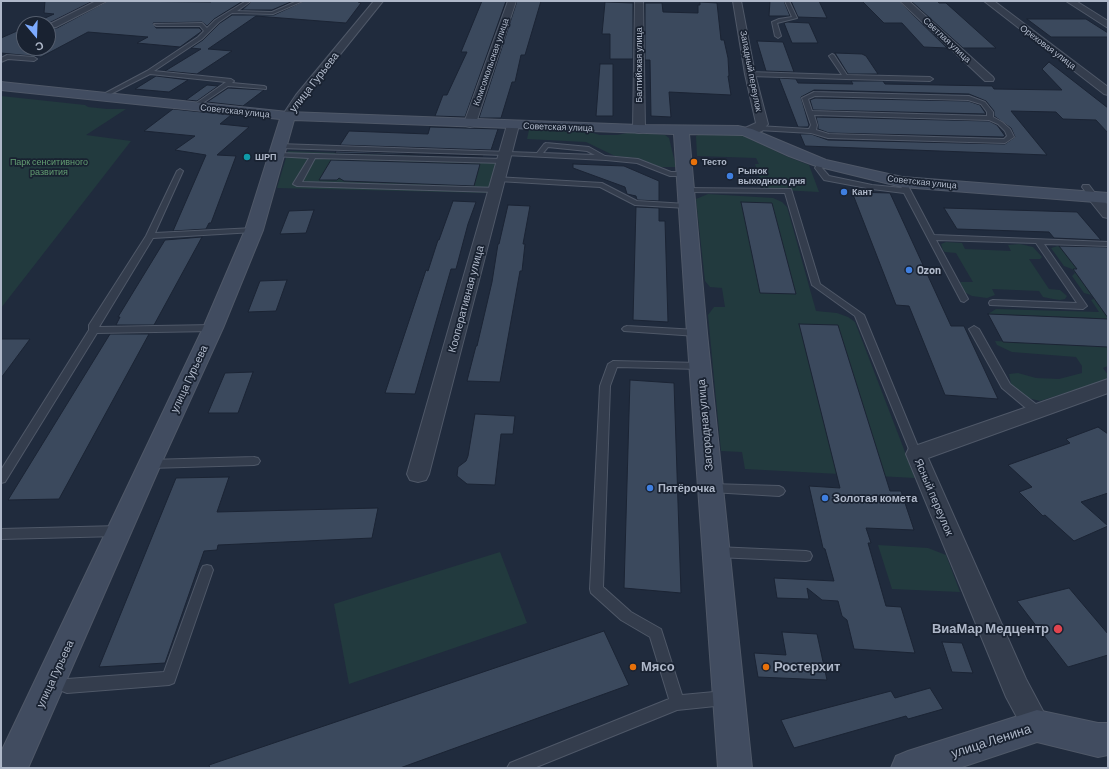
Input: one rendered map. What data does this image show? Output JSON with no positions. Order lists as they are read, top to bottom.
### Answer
{
  "streets": {
    "street": [
      "Светлая улица",
      "Ореховая улица",
      "Комсомольская улица",
      "Балтийская улица",
      "Западный переулок",
      "улица Гурьева",
      "Советская улица",
      "Кооперативная улица",
      "Загородная улица",
      "Ясный переулок",
      "улица Ленина"
    ]
  },
  "crossings": [
    ["Комсомольская улица", "Советская улица"],
    ["Балтийская улица", "Советская улица"],
    ["Западный переулок", "Советская улица"],
    ["улица Гурьева", "Советская улица"],
    ["Советская улица", "Кооперативная улица"],
    ["Советская улица", "Загородная улица"],
    ["Ясный переулок", "улица Ленина"]
  ],
  "parks": ["Парк сенситивного развития"],
  "places": [
    "ШРП",
    "Тесто",
    "Рынок выходного дня",
    "Кант",
    "Ozon",
    "Пятёрочка",
    "Золотая комета",
    "ВиаМар Медцентр",
    "Мясо",
    "Ростерхит"
  ],
  "north": "bottom"
}
